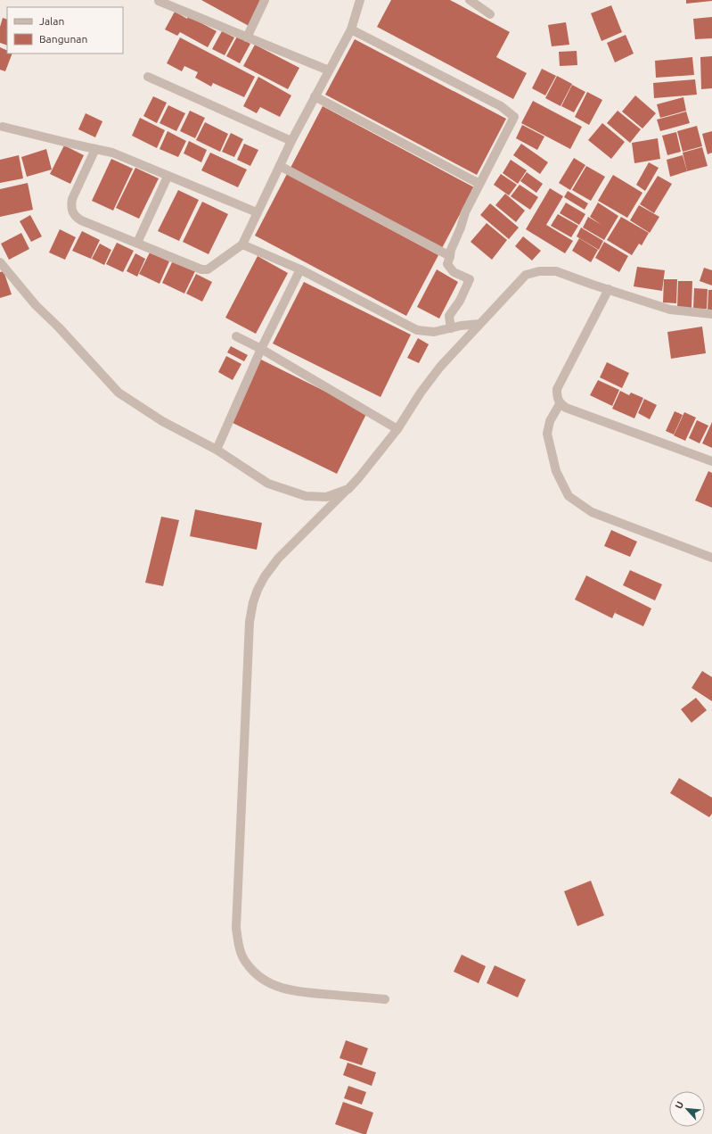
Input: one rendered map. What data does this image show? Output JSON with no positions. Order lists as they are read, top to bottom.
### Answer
{
  "legend": ["Jalan", "Bangunan"],
  "north": "top left"
}
